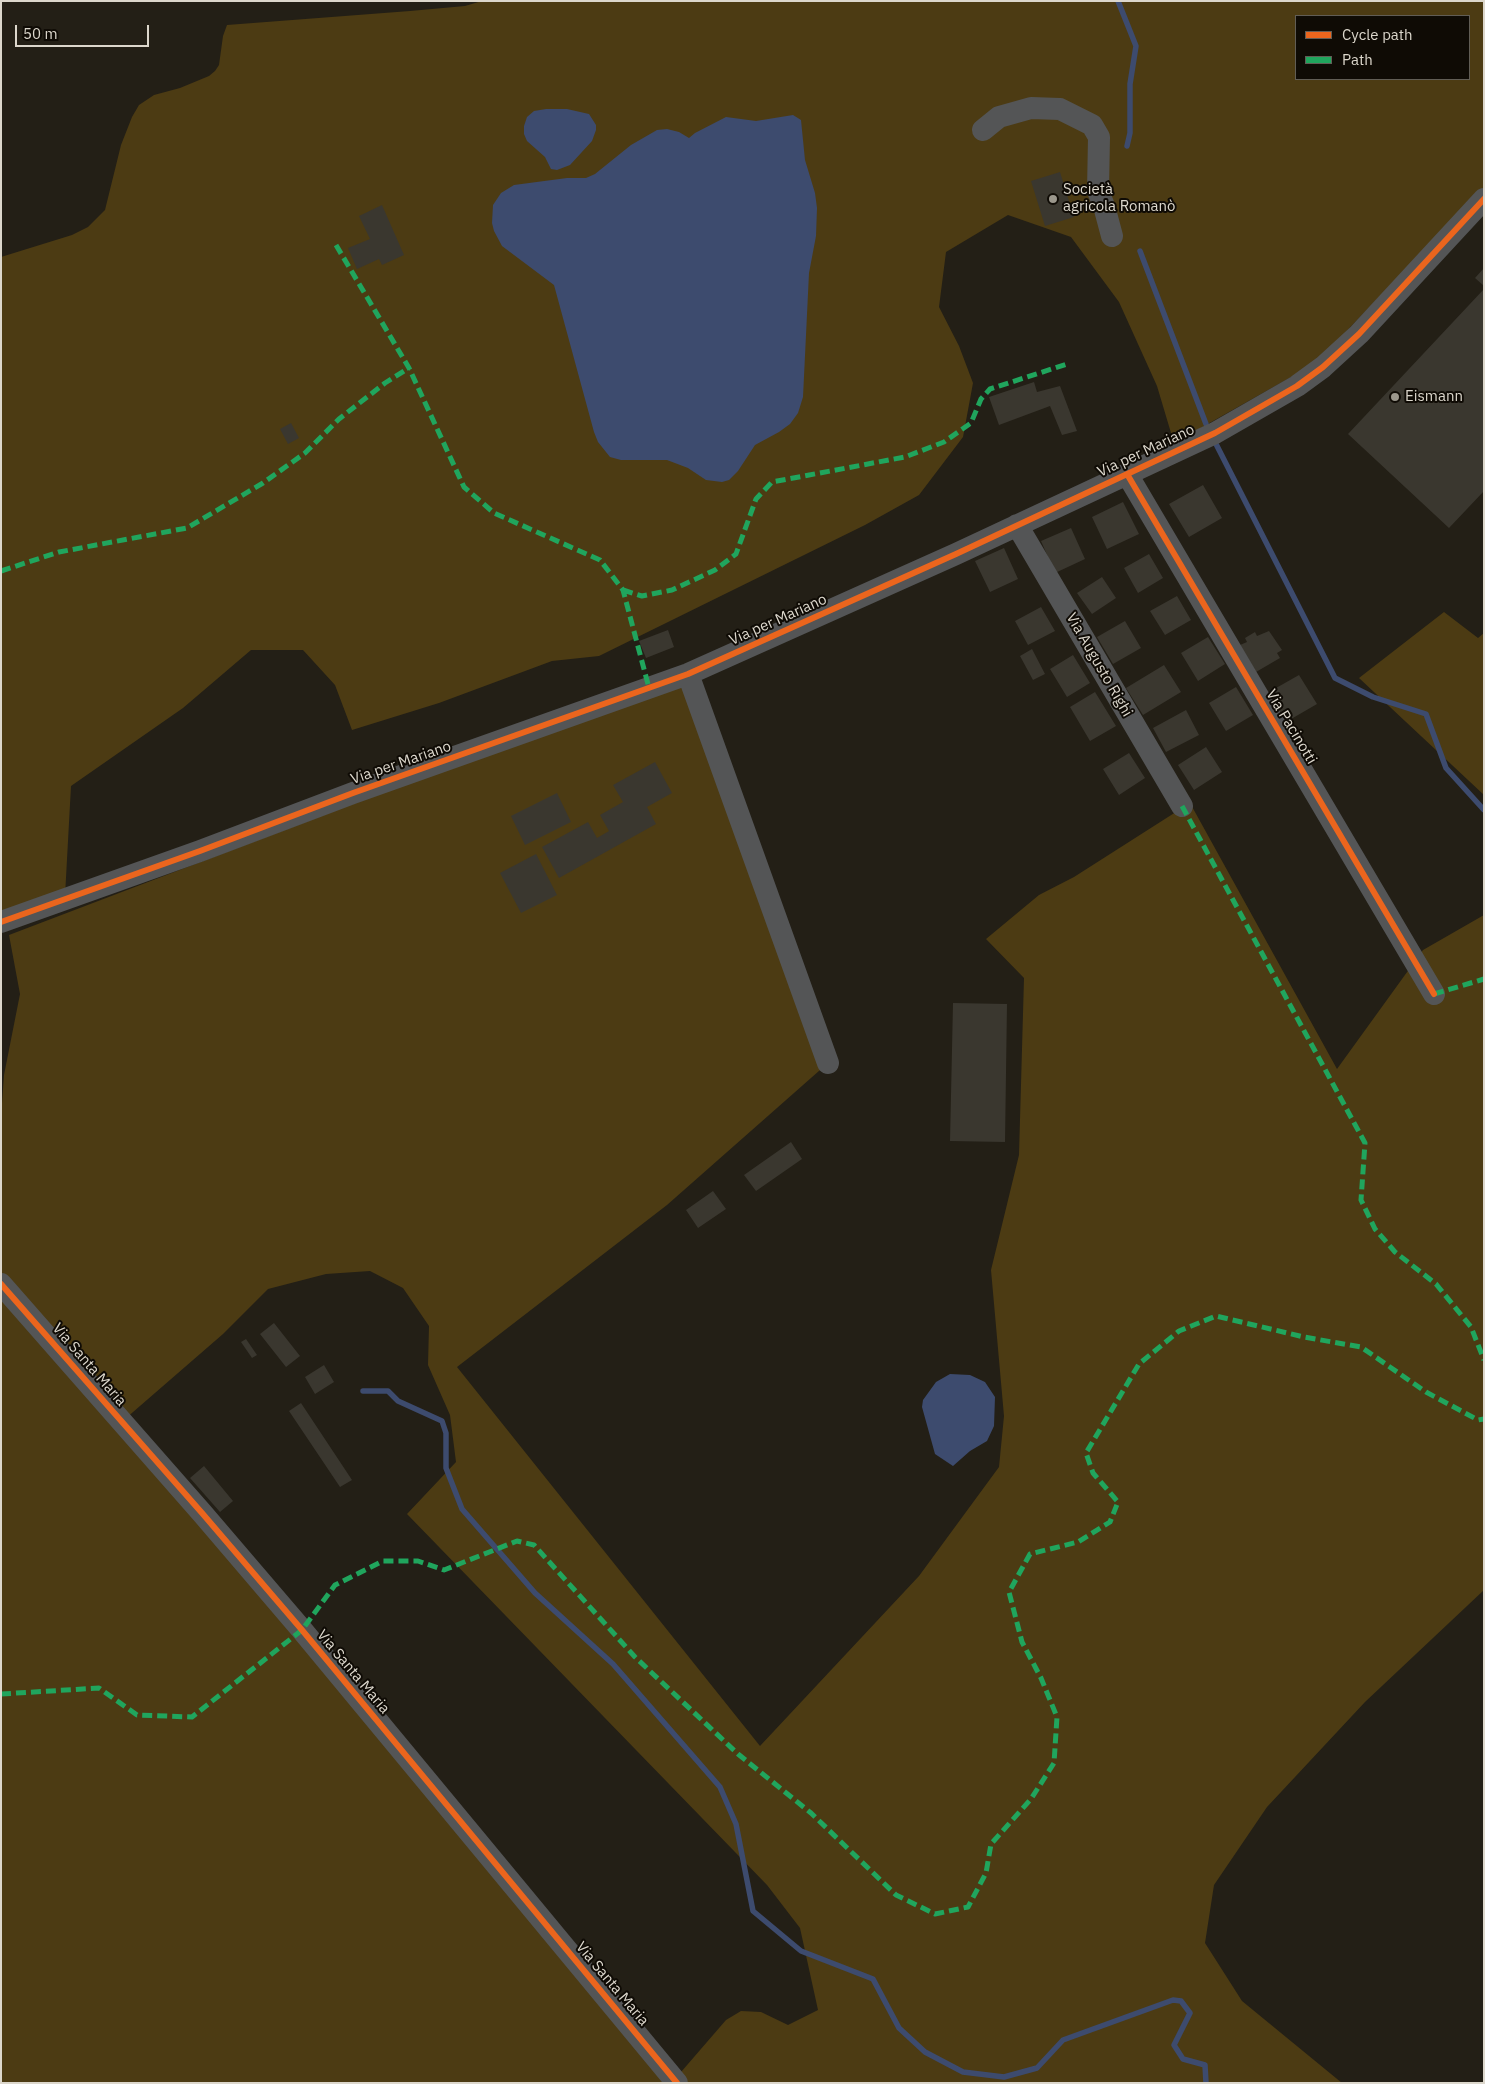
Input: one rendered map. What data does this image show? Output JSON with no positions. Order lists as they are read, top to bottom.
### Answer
{
  "streets": {
    "street": [
      "Via per Mariano",
      "Via Augusto Righi",
      "Via Pacinotti",
      "Via Santa Maria"
    ]
  },
  "crossings": [
    ["Via per Mariano", "Via Augusto Righi"],
    ["Via per Mariano", "Via Pacinotti"]
  ],
  "places": ["Società agricola Romanò", "Eismann"],
  "legend": ["Cycle path", "Path"],
  "scale_bar": "50 m"
}
